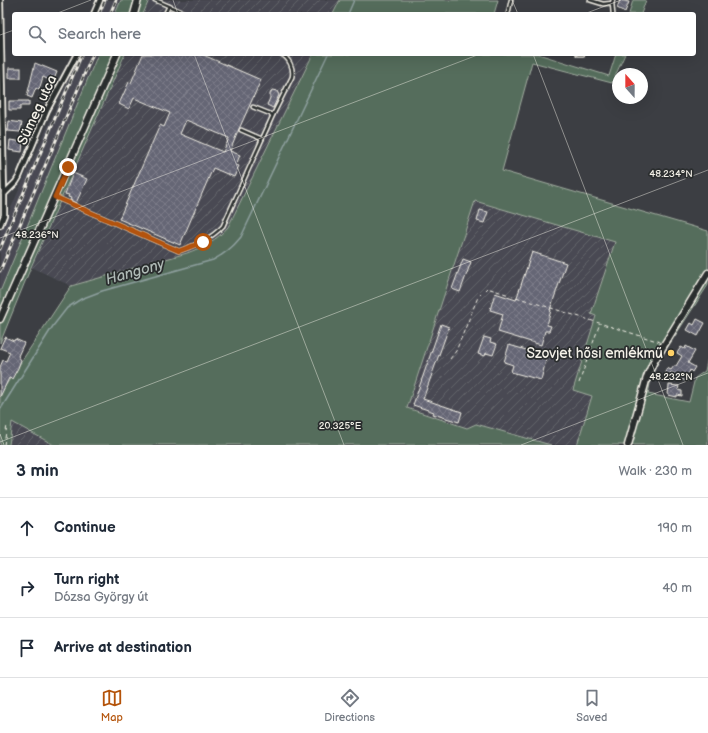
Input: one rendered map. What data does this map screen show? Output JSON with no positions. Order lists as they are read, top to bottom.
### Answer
{
  "streets": {
    "street": ["Sümeg utca"]
  },
  "water": ["Hangony"],
  "places": ["Szovjet hősi emlékmű"],
  "north": "top",
  "page": {
    "search": "Search here",
    "heading": ["3 min", "Walk · 230 m"],
    "list": [
      ["Continue", "190 m"],
      ["Turn right", "Dózsa György út", "40 m"],
      "Arrive at destination"
    ],
    "nav": ["Map", "Directions", "Saved"]
  },
  "coordinates": [
    "48.234°N",
    "48.236°N",
    "48.232°N",
    "20.325°E"
  ]
}
